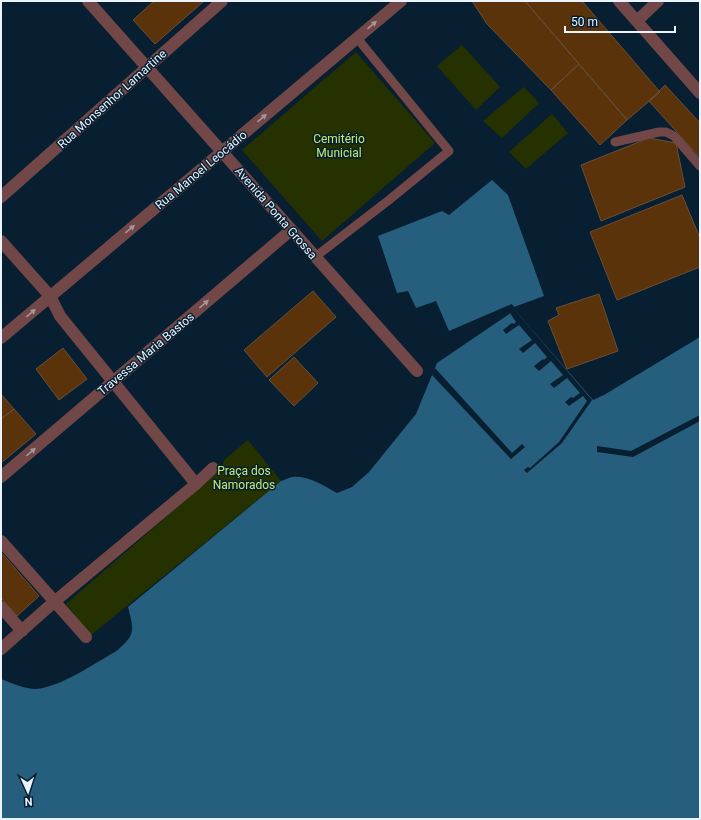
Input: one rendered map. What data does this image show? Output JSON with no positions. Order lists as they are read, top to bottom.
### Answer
{
  "streets": {
    "street": [
      "Rua Monsenhor Lamartine",
      "Rua Manoel Leocádio",
      "Avenida Ponta Grossa",
      "Travessa Maria Bastos"
    ]
  },
  "crossings": [
    ["Rua Monsenhor Lamartine", "Avenida Ponta Grossa"],
    ["Rua Manoel Leocádio", "Avenida Ponta Grossa"],
    ["Avenida Ponta Grossa", "Travessa Maria Bastos"]
  ],
  "one_way": ["Rua Manoel Leocádio", "Travessa Maria Bastos"],
  "parks": ["Cemitério Municial", "Praça dos Namorados"],
  "scale_bar": "50 m",
  "north": "bottom"
}
